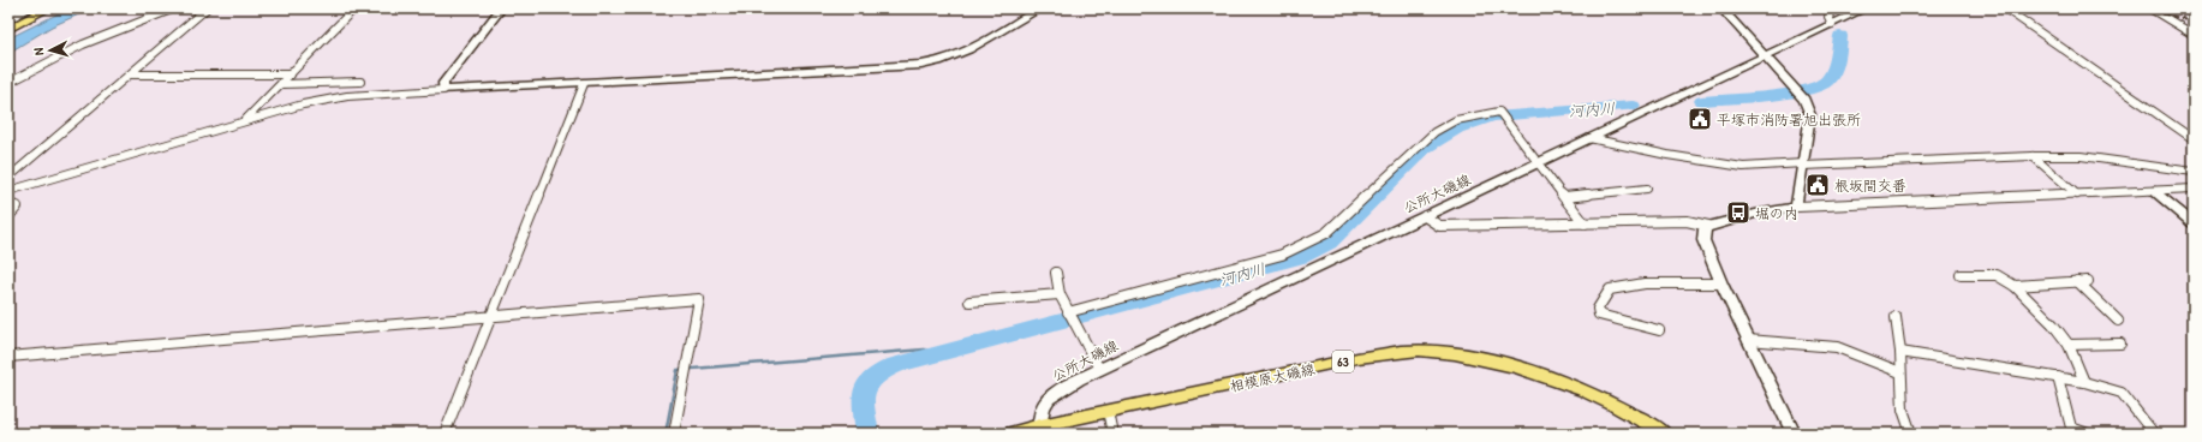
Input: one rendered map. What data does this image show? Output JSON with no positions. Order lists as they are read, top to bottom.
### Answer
{
  "streets": {
    "main road": ["63", "相模原大磯線"],
    "street": ["公所大磯線"]
  },
  "crossings": [
    ["公所大磯線", "相模原大磯線"]
  ],
  "water": ["河内川"],
  "places": {
    "public building": ["平塚市消防署旭出張所", "根坂間交番"],
    "bus stop": ["堀の内"]
  },
  "north": "left"
}
